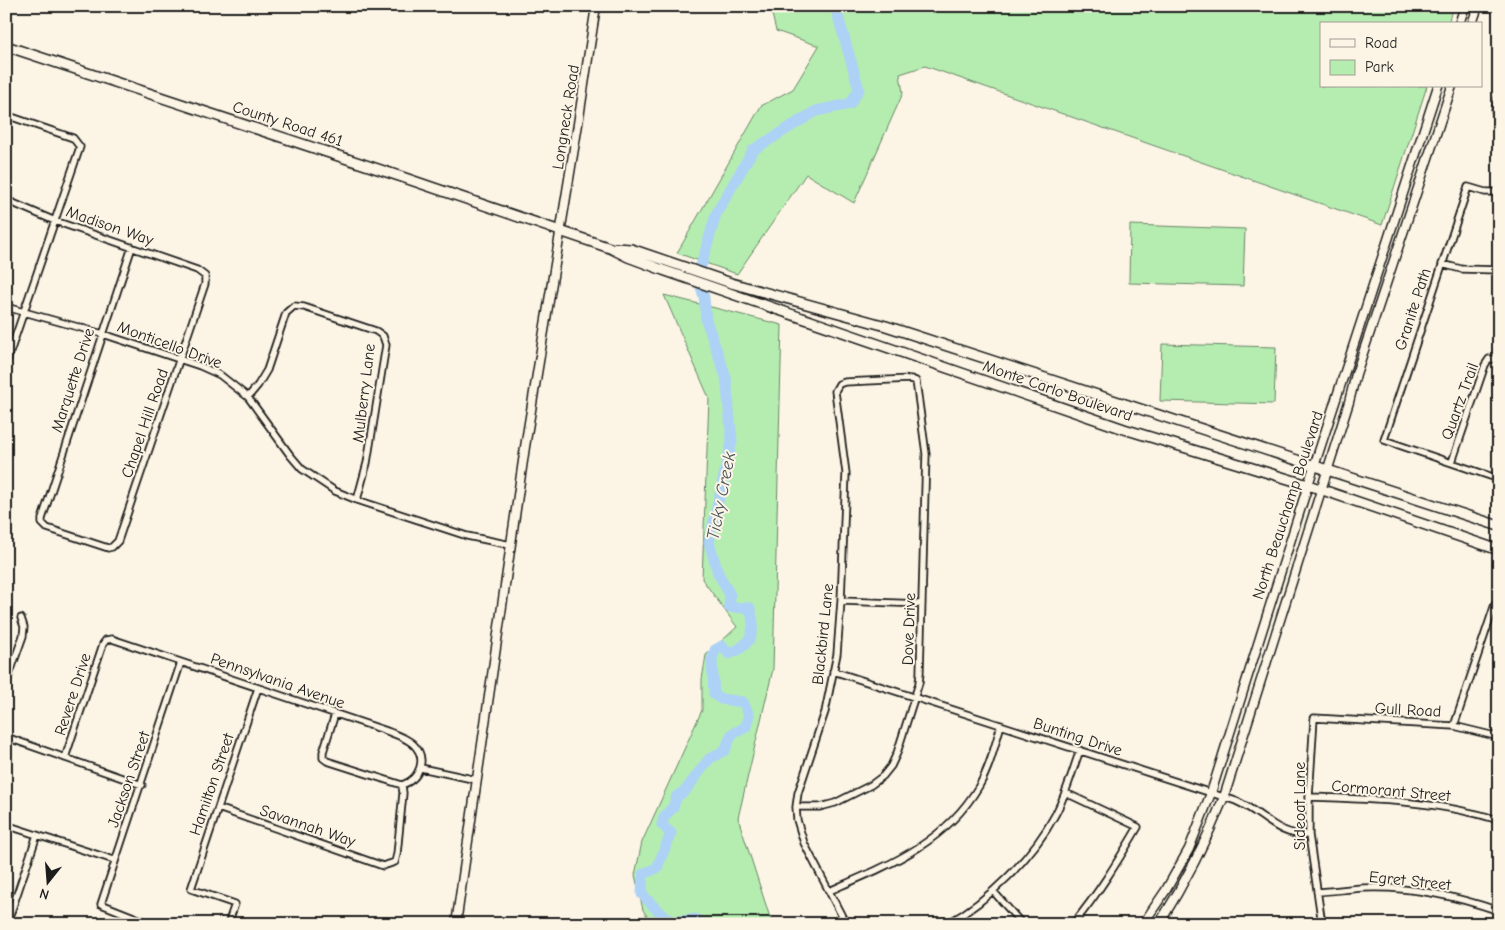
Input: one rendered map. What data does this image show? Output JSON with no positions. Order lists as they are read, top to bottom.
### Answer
{
  "streets": {
    "main road": ["County Road 461", "Monte Carlo Boulevard"],
    "street": [
      "Longneck Road",
      "Madison Way",
      "Granite Path",
      "Monticello Drive",
      "Marquette Drive",
      "Mulberry Lane",
      "Quartz Trail",
      "Chapel Hill Road",
      "North Beauchamp Boulevard",
      "Dove Drive",
      "Blackbird Lane",
      "Pennsylvania Avenue",
      "Revere Drive",
      "Gull Road",
      "Bunting Drive",
      "Jackson Street",
      "Hamilton Street",
      "Cormorant Street",
      "Sideoat Lane",
      "Savannah Way",
      "Egret Street"
    ]
  },
  "crossings": [
    ["Longneck Road", "County Road 461"],
    ["Longneck Road", "Monticello Drive"],
    ["Longneck Road", "Monte Carlo Boulevard"],
    ["County Road 461", "Monte Carlo Boulevard"],
    ["Madison Way", "Marquette Drive"],
    ["Madison Way", "Chapel Hill Road"],
    ["Granite Path", "Quartz Trail"],
    ["Monticello Drive", "Marquette Drive"],
    ["Monticello Drive", "Mulberry Lane"],
    ["Monticello Drive", "Chapel Hill Road"],
    ["Marquette Drive", "Chapel Hill Road"],
    ["Monte Carlo Boulevard", "North Beauchamp Boulevard"],
    ["North Beauchamp Boulevard", "Bunting Drive"],
    ["Dove Drive", "Blackbird Lane"],
    ["Dove Drive", "Bunting Drive"],
    ["Blackbird Lane", "Bunting Drive"],
    ["Pennsylvania Avenue", "Revere Drive"],
    ["Pennsylvania Avenue", "Jackson Street"],
    ["Pennsylvania Avenue", "Hamilton Street"],
    ["Gull Road", "Sideoat Lane"],
    ["Bunting Drive", "Sideoat Lane"],
    ["Hamilton Street", "Savannah Way"],
    ["Cormorant Street", "Sideoat Lane"],
    ["Sideoat Lane", "Egret Street"]
  ],
  "water": ["Ticky Creek"],
  "legend": ["Road", "Park"],
  "north": "bottom"
}
